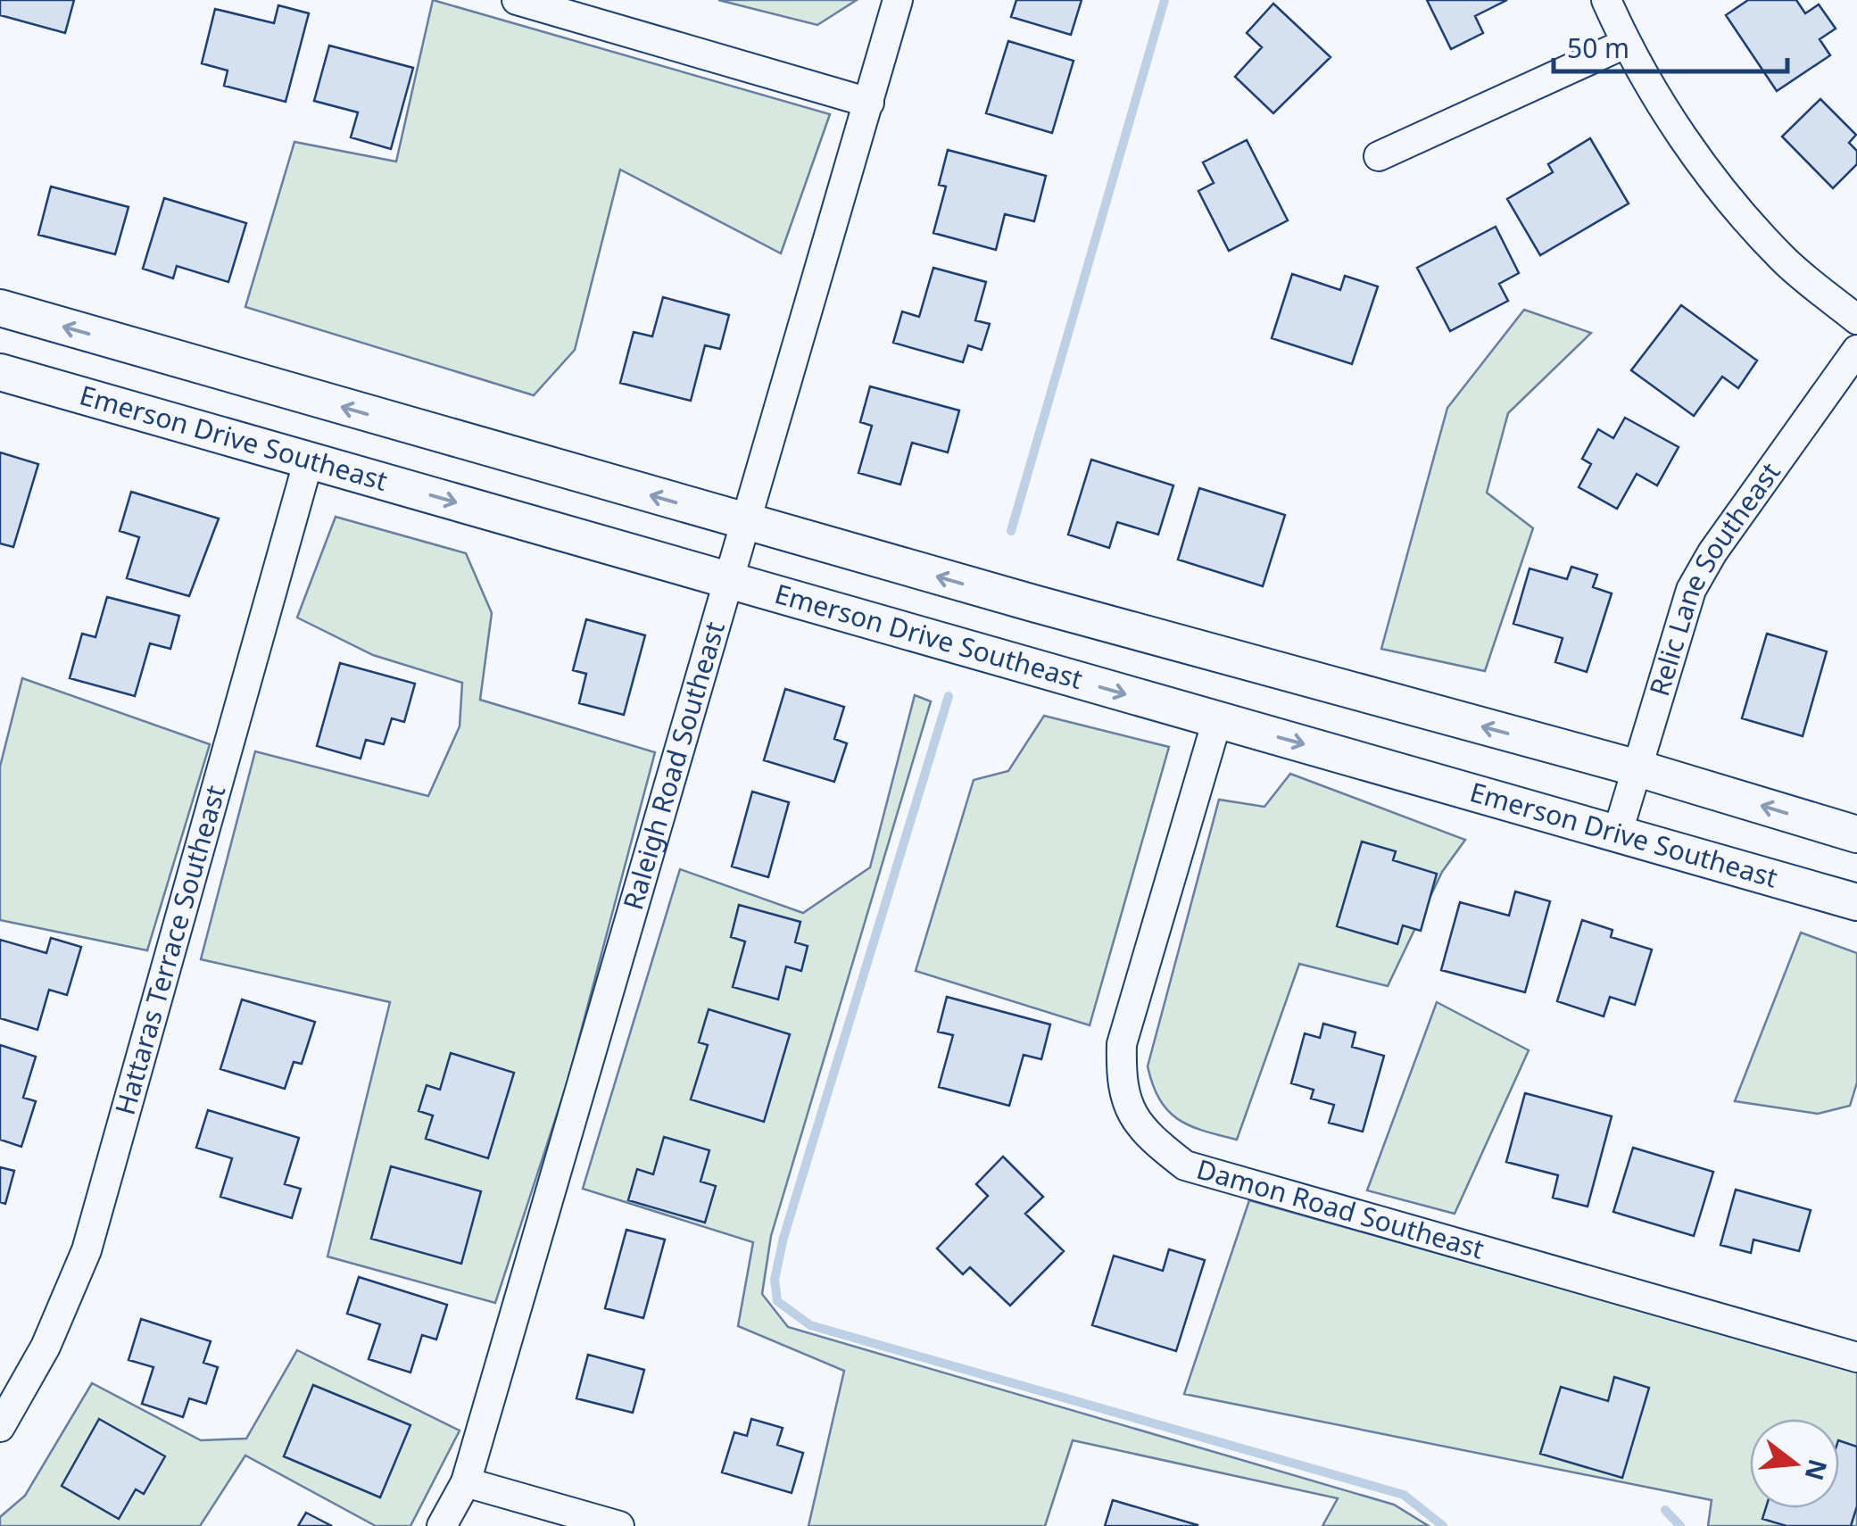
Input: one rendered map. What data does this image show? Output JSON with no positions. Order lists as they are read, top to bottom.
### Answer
{
  "streets": {
    "street": [
      "Emerson Drive Southeast",
      "Relic Lane Southeast",
      "Raleigh Road Southeast",
      "Hattaras Terrace Southeast",
      "Damon Road Southeast"
    ]
  },
  "crossings": [
    ["Emerson Drive Southeast", "Relic Lane Southeast"],
    ["Emerson Drive Southeast", "Raleigh Road Southeast"],
    ["Emerson Drive Southeast", "Hattaras Terrace Southeast"],
    ["Emerson Drive Southeast", "Damon Road Southeast"]
  ],
  "scale_bar": "50 m",
  "north": "right"
}
